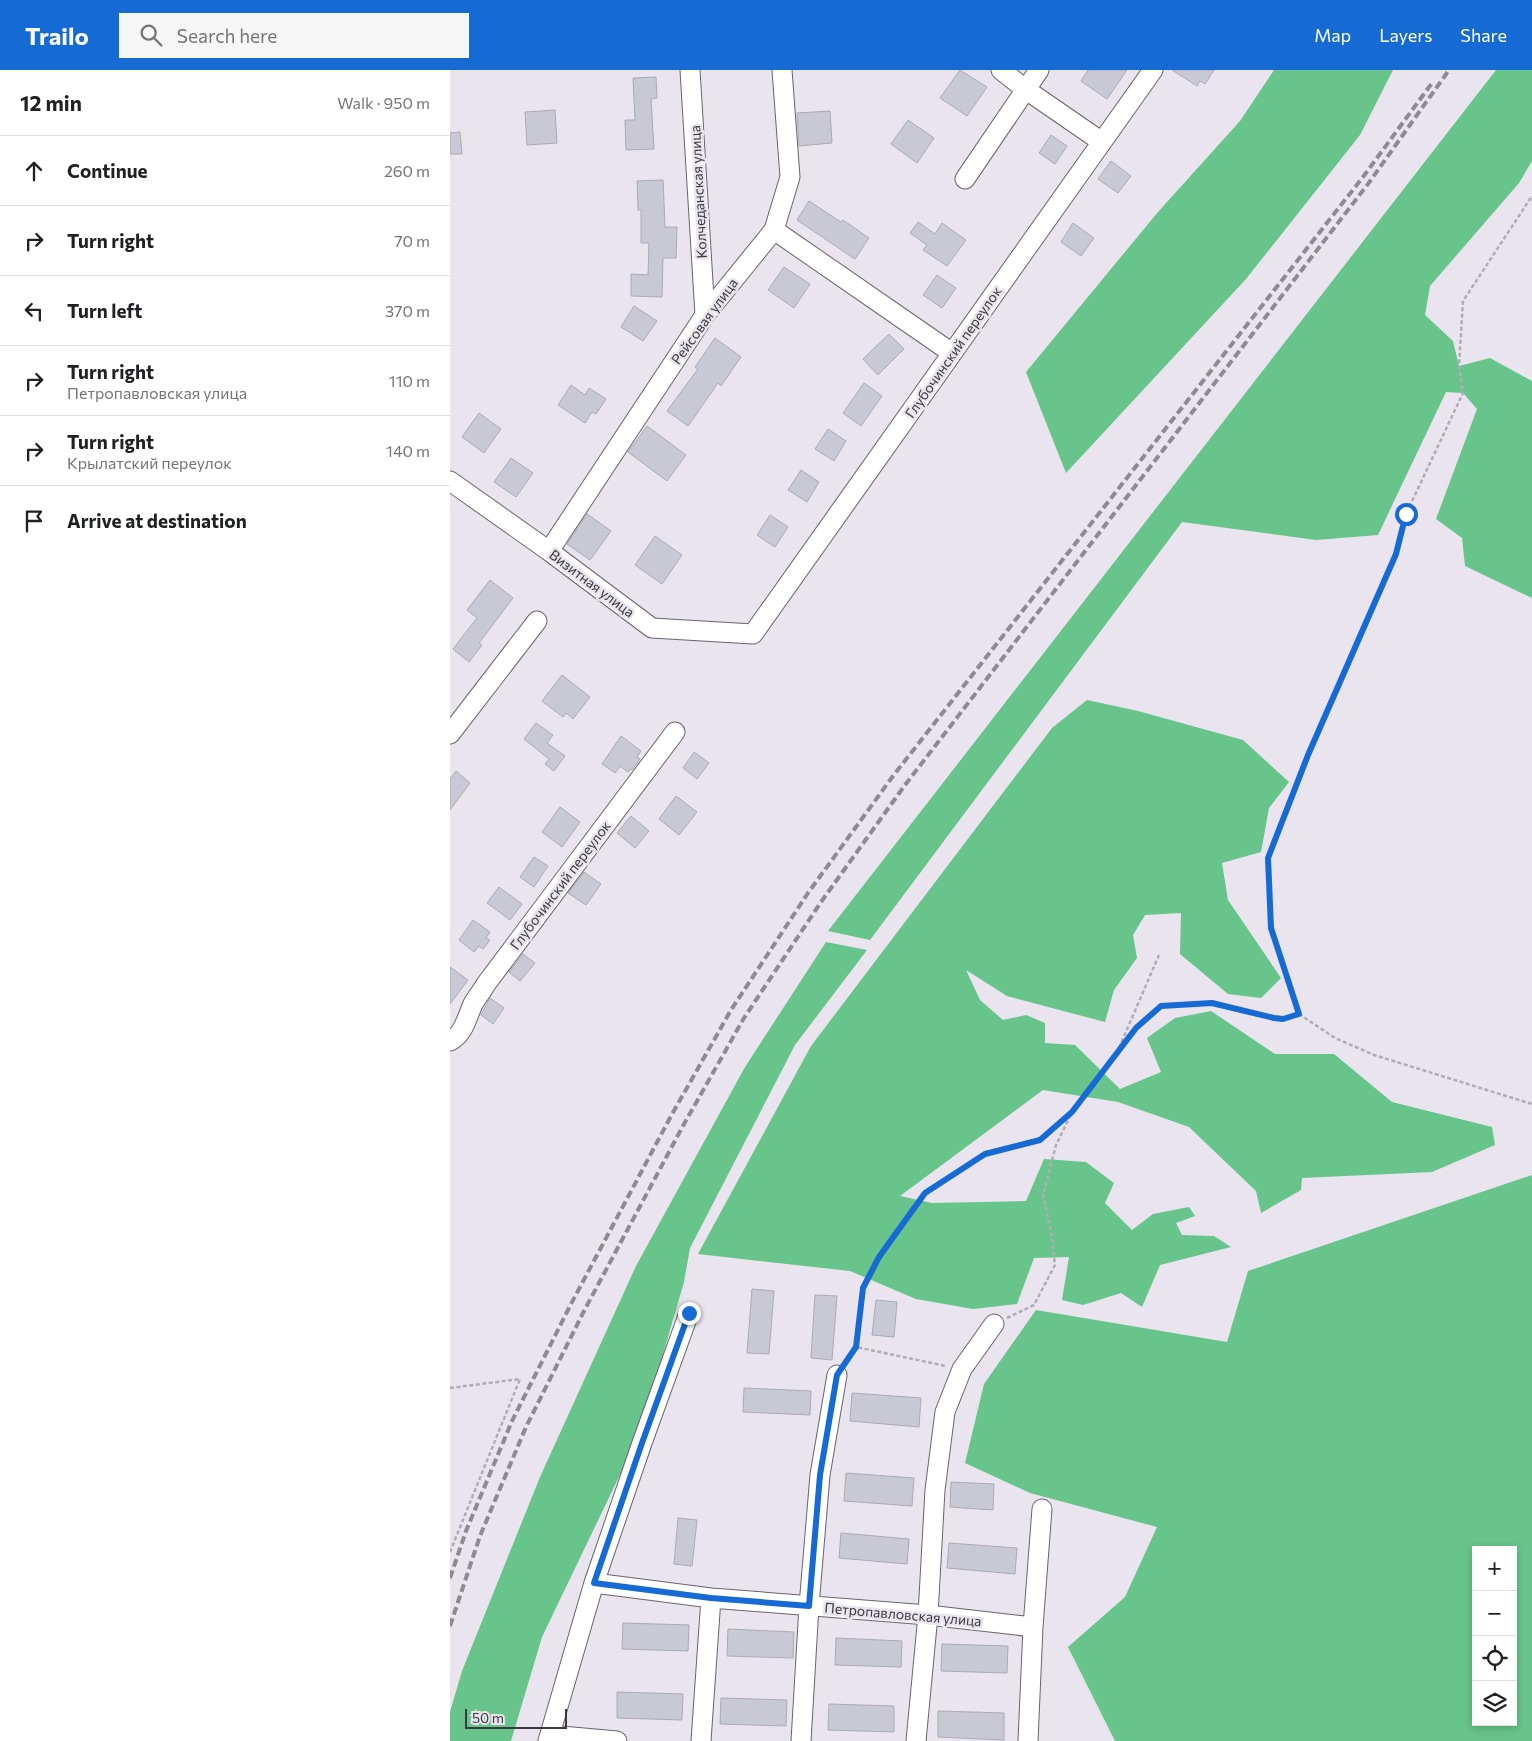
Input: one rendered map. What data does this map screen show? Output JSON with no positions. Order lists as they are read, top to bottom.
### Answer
{
  "streets": {
    "street": [
      "Колчеданская улица",
      "Рейсовая улица",
      "Глубочинский переулок",
      "Визитная улица",
      "Петропавловская улица"
    ]
  },
  "crossings": [
    ["Колчеданская улица", "Рейсовая улица"],
    ["Рейсовая улица", "Визитная улица"],
    ["Глубочинский переулок", "Визитная улица"]
  ],
  "scale_bar": "50 m",
  "page": {
    "header": "Trailo",
    "search": "Search here",
    "nav": ["Map", "Layers", "Share"],
    "heading": ["12 min", "Walk · 950 m"],
    "list": [
      ["Continue", "260 m"],
      ["Turn right", "70 m"],
      ["Turn left", "370 m"],
      ["Turn right", "Петропавловская улица", "110 m"],
      ["Turn right", "Крылатский переулок", "140 m"],
      "Arrive at destination"
    ],
    "map_buttons": ["+", "−"],
    "scale": "50 m"
  }
}
